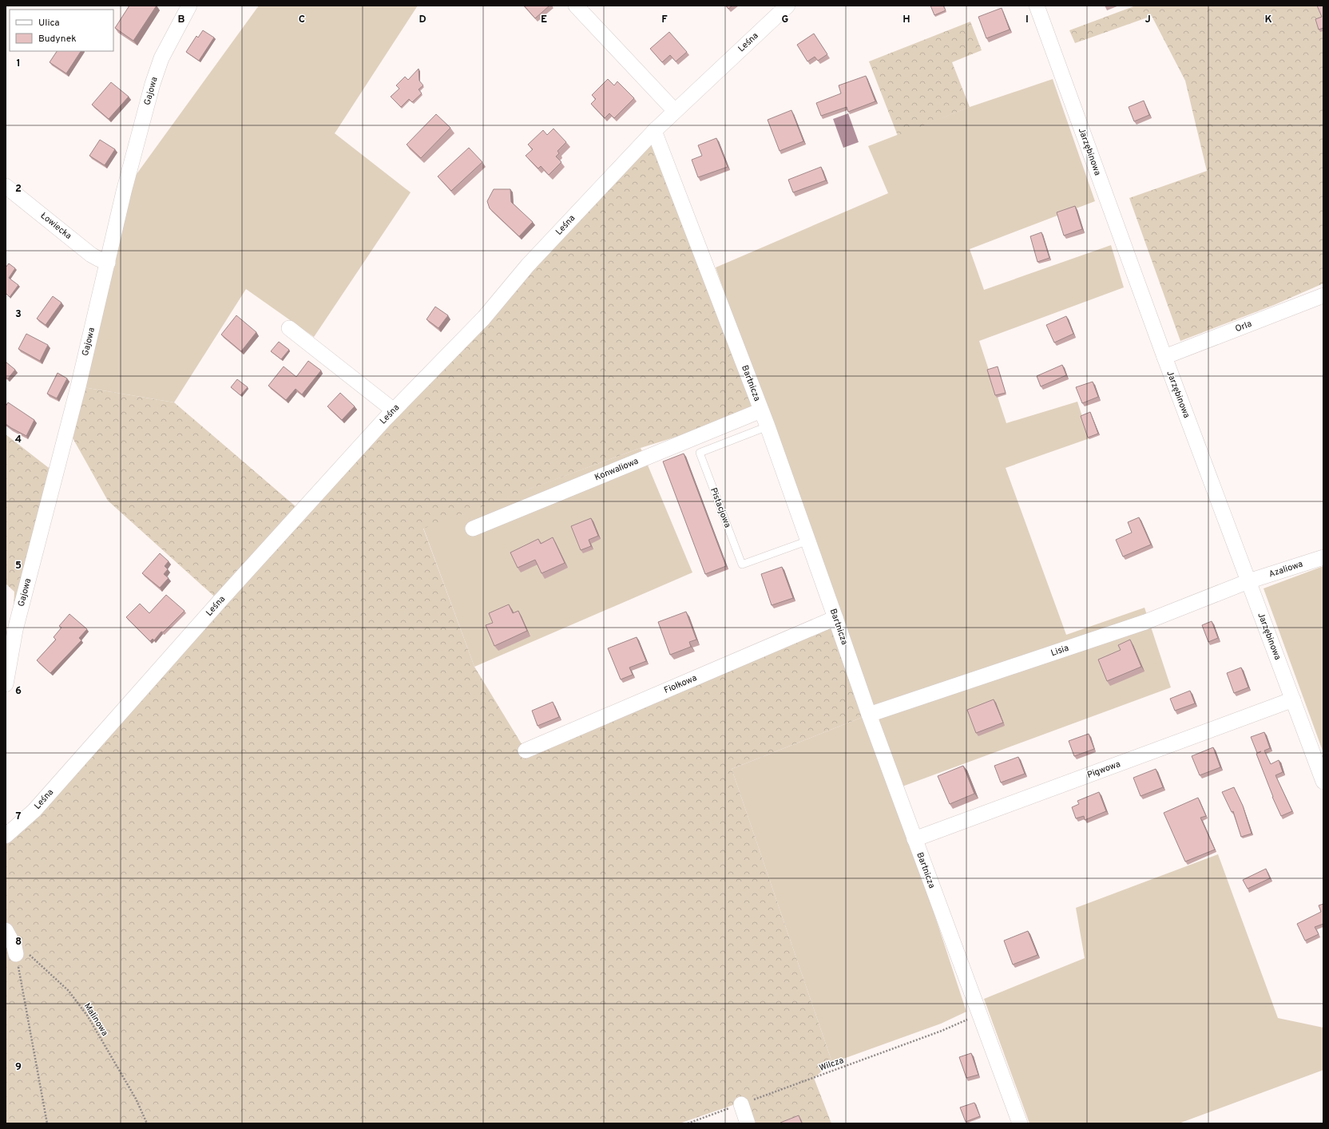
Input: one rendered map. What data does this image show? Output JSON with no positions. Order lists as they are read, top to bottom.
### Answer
{
  "streets": {
    "street": [
      "Leśna",
      "Gajowa",
      "Jarzębinowa",
      "Łowiecka",
      "Orla",
      "Bartnicza",
      "Konwaliowa",
      "Azaliowa",
      "Lisia",
      "Fiołkowa",
      "Pigwowa"
    ],
    "lane": ["Pistacjowa"],
    "path": ["Malinowa", "Wilcza"]
  },
  "crossings": [
    ["Leśna", "Bartnicza"],
    ["Gajowa", "Łowiecka"],
    ["Jarzębinowa", "Orla"],
    ["Jarzębinowa", "Azaliowa"],
    ["Jarzębinowa", "Lisia"],
    ["Jarzębinowa", "Pigwowa"],
    ["Bartnicza", "Konwaliowa"],
    ["Bartnicza", "Pistacjowa"],
    ["Bartnicza", "Lisia"],
    ["Bartnicza", "Fiołkowa"],
    ["Bartnicza", "Pigwowa"],
    ["Bartnicza", "Wilcza"],
    ["Azaliowa", "Lisia"]
  ],
  "legend": ["Ulica", "Budynek"],
  "grid": {
    "columns": [
      "B",
      "C",
      "D",
      "E",
      "F",
      "G",
      "H",
      "I",
      "J",
      "K"
    ],
    "rows": [
      "1",
      "2",
      "3",
      "4",
      "5",
      "6",
      "7",
      "8",
      "9"
    ]
  }
}
